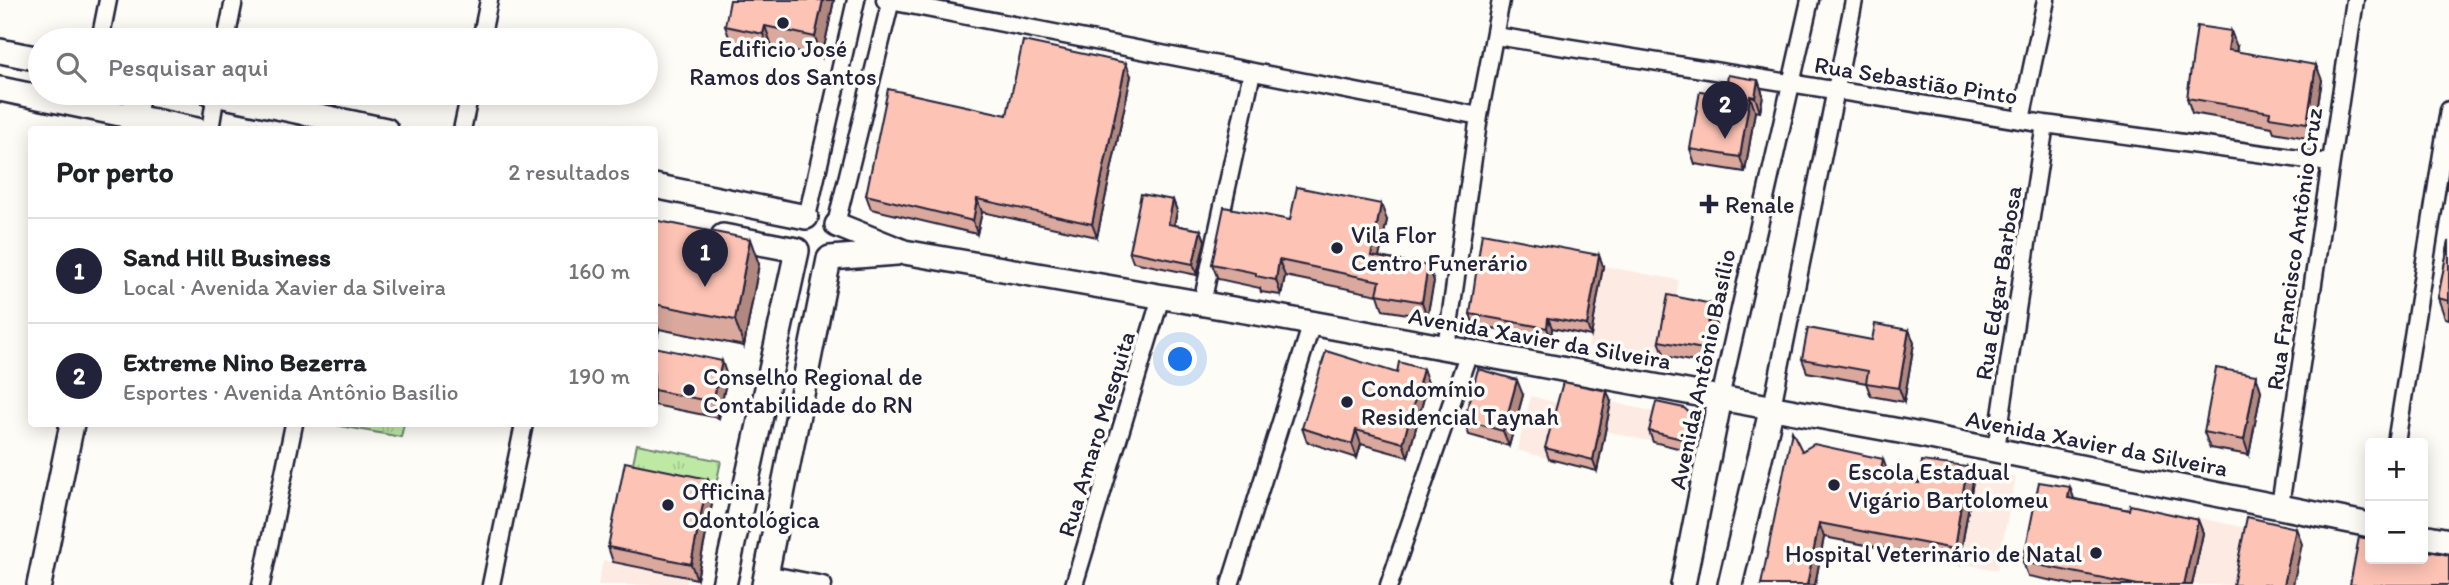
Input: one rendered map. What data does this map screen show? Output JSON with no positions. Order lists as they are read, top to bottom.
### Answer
{
  "streets": {
    "main road": ["Avenida Xavier da Silveira", "Avenida Antônio Basílio"],
    "street": [
      "Rua Sebastião Pinto",
      "Rua Francisco Antônio Cruz",
      "Rua Edgar Barbosa",
      "Rua Amaro Mesquita"
    ]
  },
  "crossings": [
    ["Rua Sebastião Pinto", "Rua Francisco Antônio Cruz"],
    ["Rua Sebastião Pinto", "Rua Edgar Barbosa"],
    ["Rua Sebastião Pinto", "Avenida Antônio Basílio"],
    ["Rua Francisco Antônio Cruz", "Avenida Xavier da Silveira"],
    ["Rua Edgar Barbosa", "Avenida Xavier da Silveira"],
    ["Avenida Xavier da Silveira", "Avenida Antônio Basílio"],
    ["Avenida Xavier da Silveira", "Rua Amaro Mesquita"]
  ],
  "places": {
    "other": [
      "Edificio José Ramos dos Santos",
      "Vila Flor Centro Funerário",
      "Conselho Regional de Contabilidade do RN",
      "Condomínio Residencial Taynah",
      "Escola Estadual Vigário Bartolomeu",
      "Officina Odontológica",
      "Hospital Veterinário de Natal"
    ],
    "health": ["Renale"]
  },
  "page": {
    "search": "Pesquisar aqui",
    "pins": ["2", "1"],
    "heading": ["Por perto", "2 resultados"],
    "list": [
      {
        "mark": "1",
        "name": "Sand Hill Business",
        "note": "Local · Avenida Xavier da Silveira",
        "value": "160 m"
      },
      {
        "mark": "2",
        "name": "Extreme Nino Bezerra",
        "note": "Esportes · Avenida Antônio Basílio",
        "value": "190 m"
      }
    ],
    "map_buttons": ["+", "−"]
  }
}
